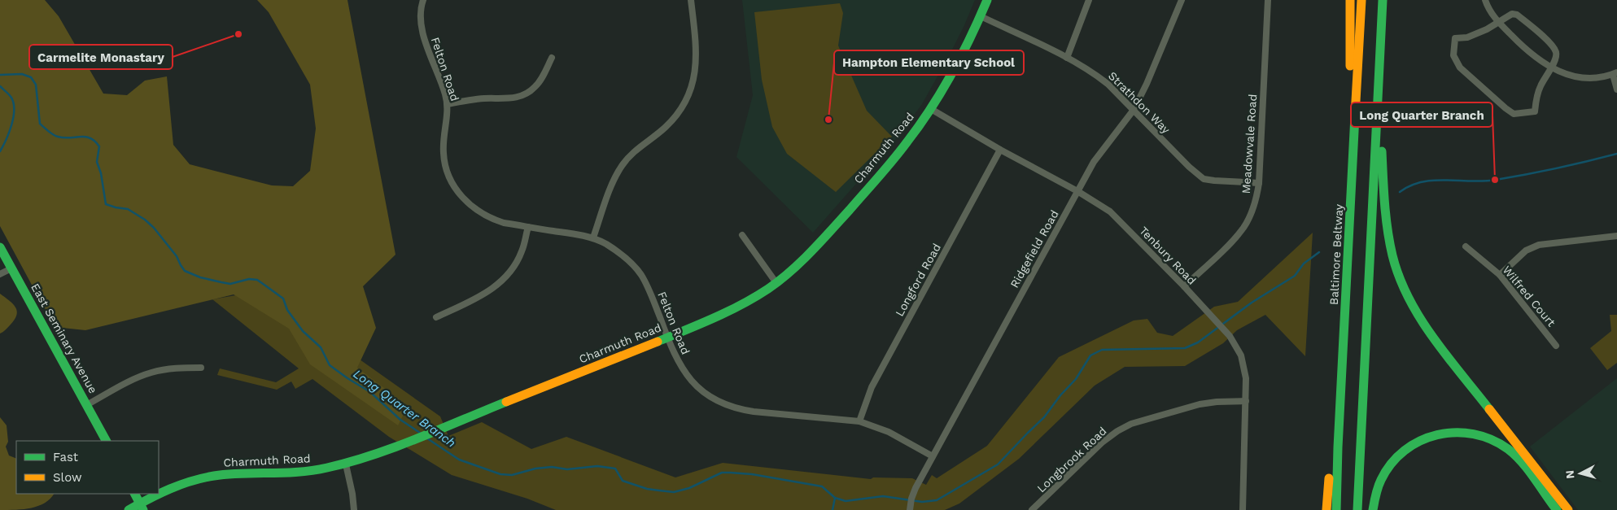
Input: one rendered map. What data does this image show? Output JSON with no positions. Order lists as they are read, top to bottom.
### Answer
{
  "streets": {
    "main road": ["Charmuth Road", "Baltimore Beltway", "East Seminary Avenue"],
    "street": [
      "Felton Road",
      "Strathdon Way",
      "Meadowvale Road",
      "Ridgefield Road",
      "Tenbury Road",
      "Longford Road",
      "Wilfred Court",
      "Longbrook Road"
    ]
  },
  "crossings": [
    ["Felton Road", "Charmuth Road"],
    ["Felton Road", "Ridgefield Road"],
    ["Felton Road", "Longford Road"],
    ["Strathdon Way", "Meadowvale Road"],
    ["Strathdon Way", "Charmuth Road"],
    ["Strathdon Way", "Ridgefield Road"],
    ["Meadowvale Road", "Tenbury Road"],
    ["Charmuth Road", "Tenbury Road"],
    ["Ridgefield Road", "Tenbury Road"],
    ["Tenbury Road", "Longford Road"],
    ["Tenbury Road", "Longbrook Road"]
  ],
  "water": ["Long Quarter Branch"],
  "places": ["Carmelite Monastary", "Hampton Elementary School", "Long Quarter Branch"],
  "legend": ["Fast", "Slow"],
  "north": "left"
}
